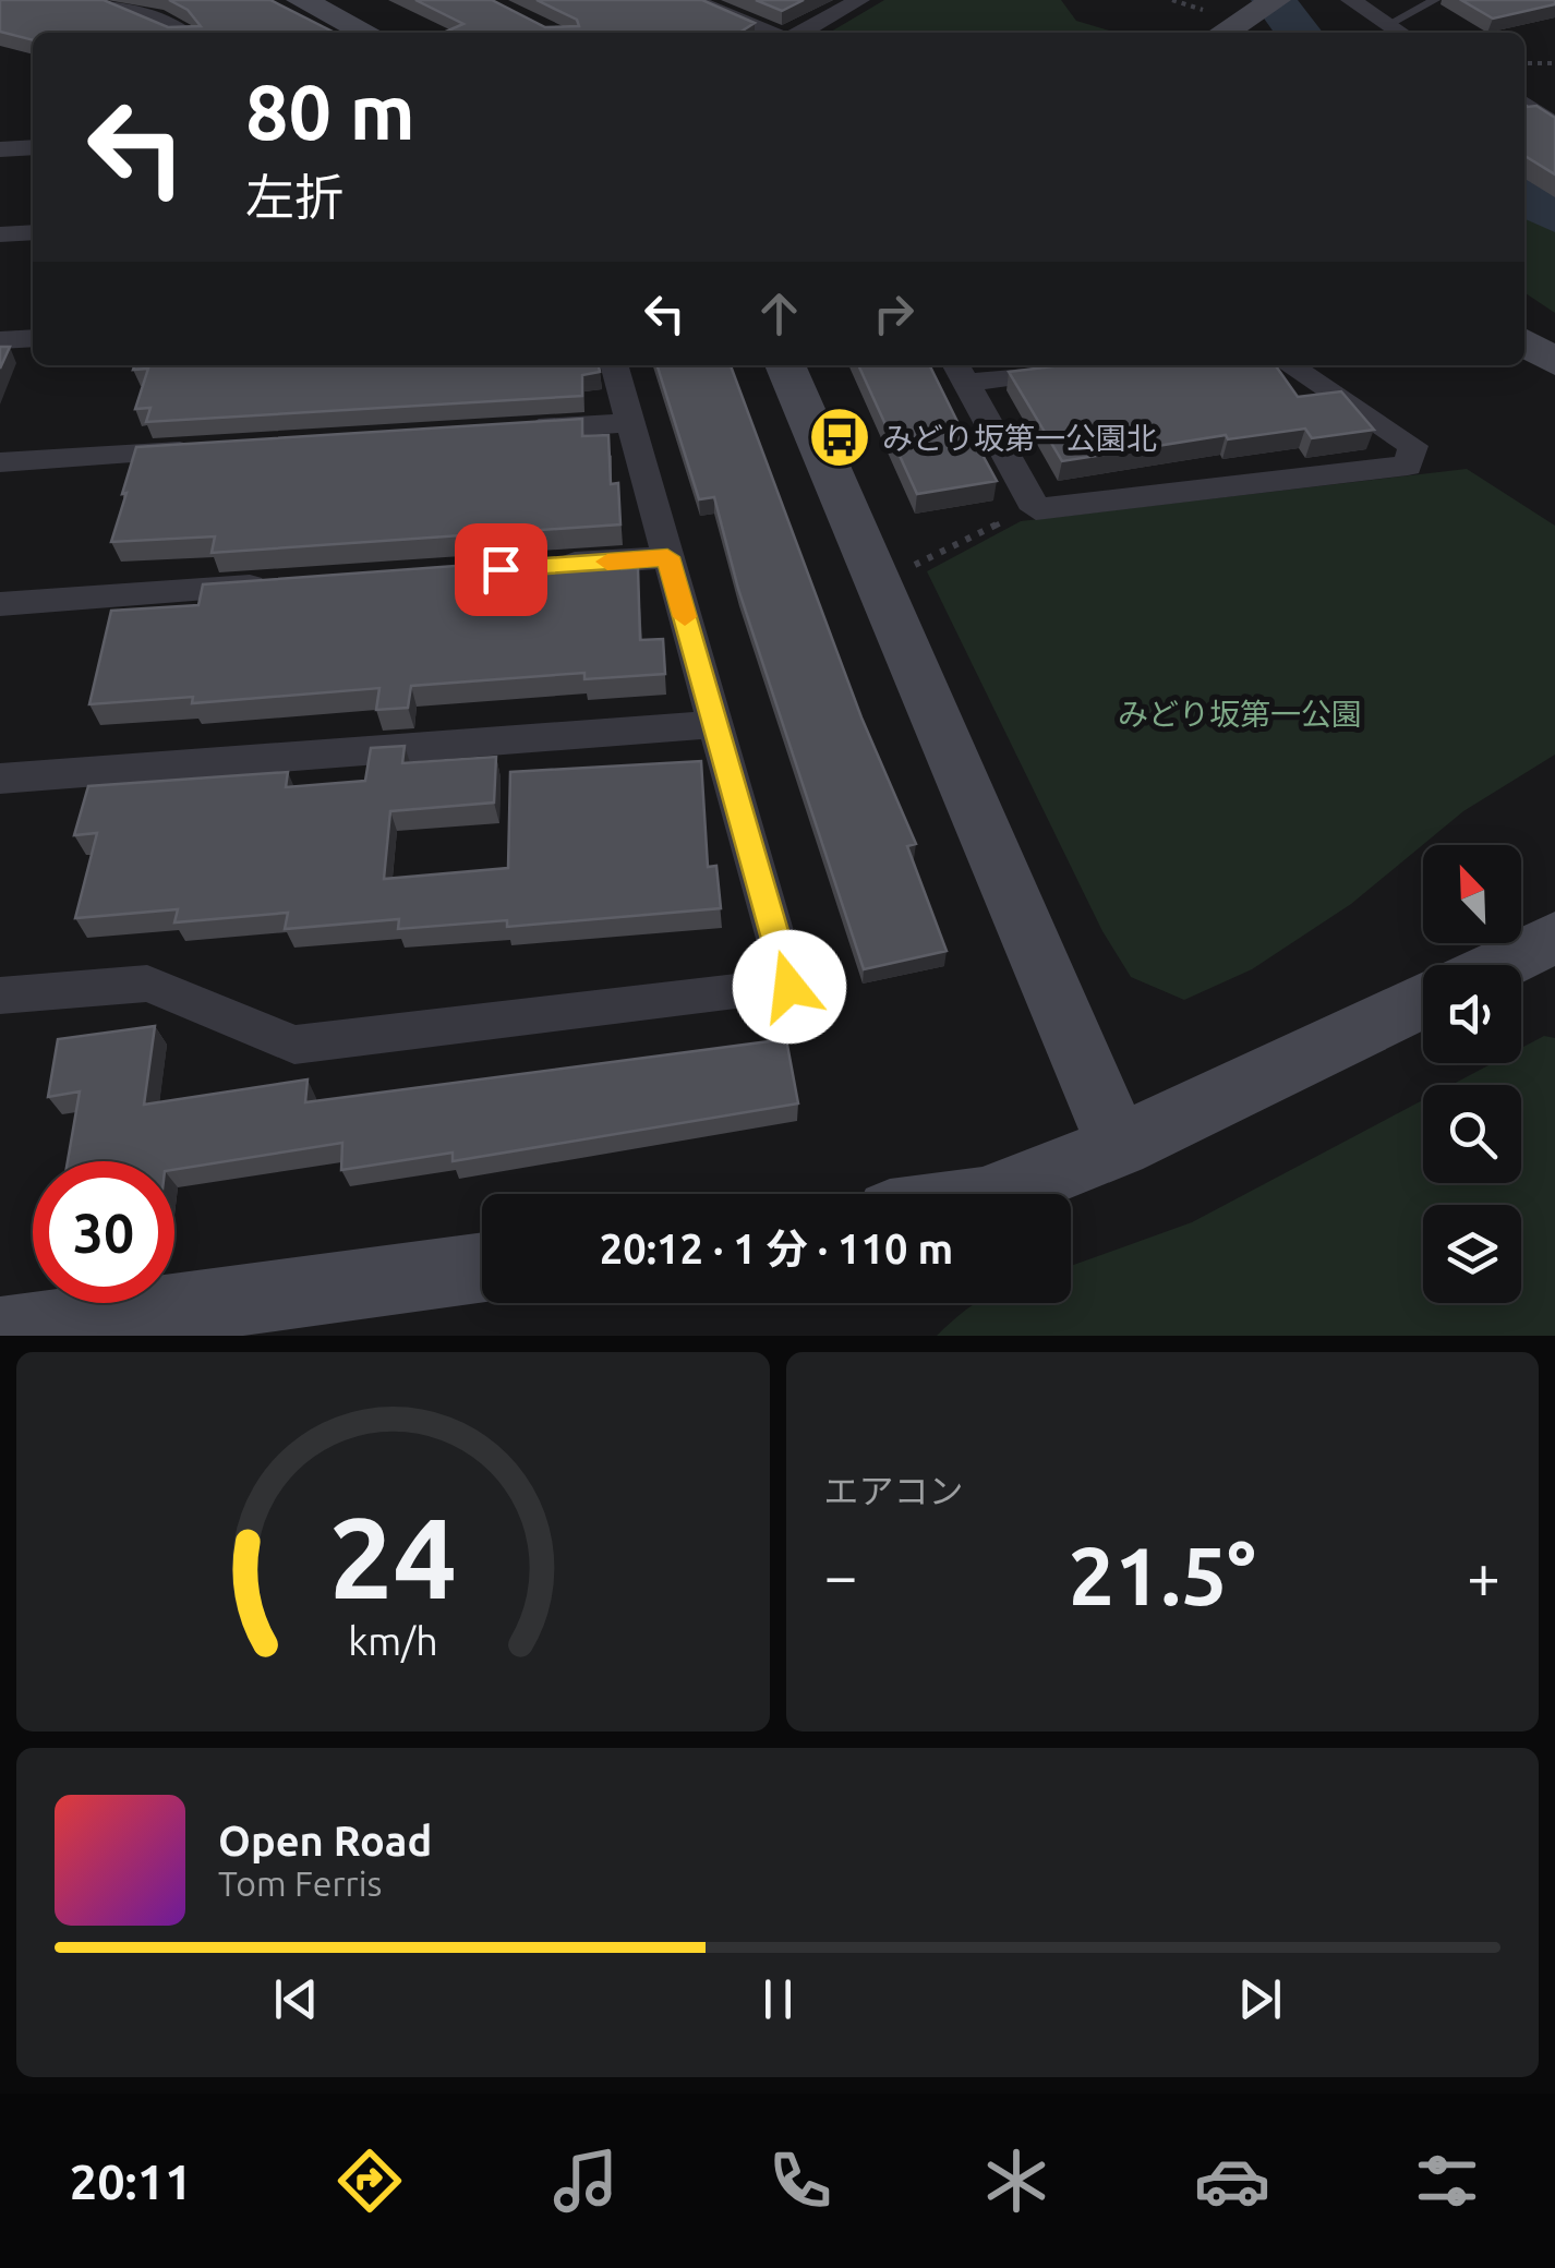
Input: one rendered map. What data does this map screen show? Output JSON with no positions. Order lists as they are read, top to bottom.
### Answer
{
  "parks": ["みどり坂第一公園"],
  "places": {
    "bus stop": ["みどり坂第一公園北"]
  },
  "north": "top left",
  "page": {
    "turn": ["80 m", "左折"],
    "limit": "30",
    "trip": "20:12 · 1 分 · 110 m",
    "tile": "エアコン",
    "heat": ["−", "21.5°", "+"],
    "song": ["Open Road", "Tom Ferris"],
    "tabs": "20:11",
    "gauge": ["24", "km/h"]
  }
}
